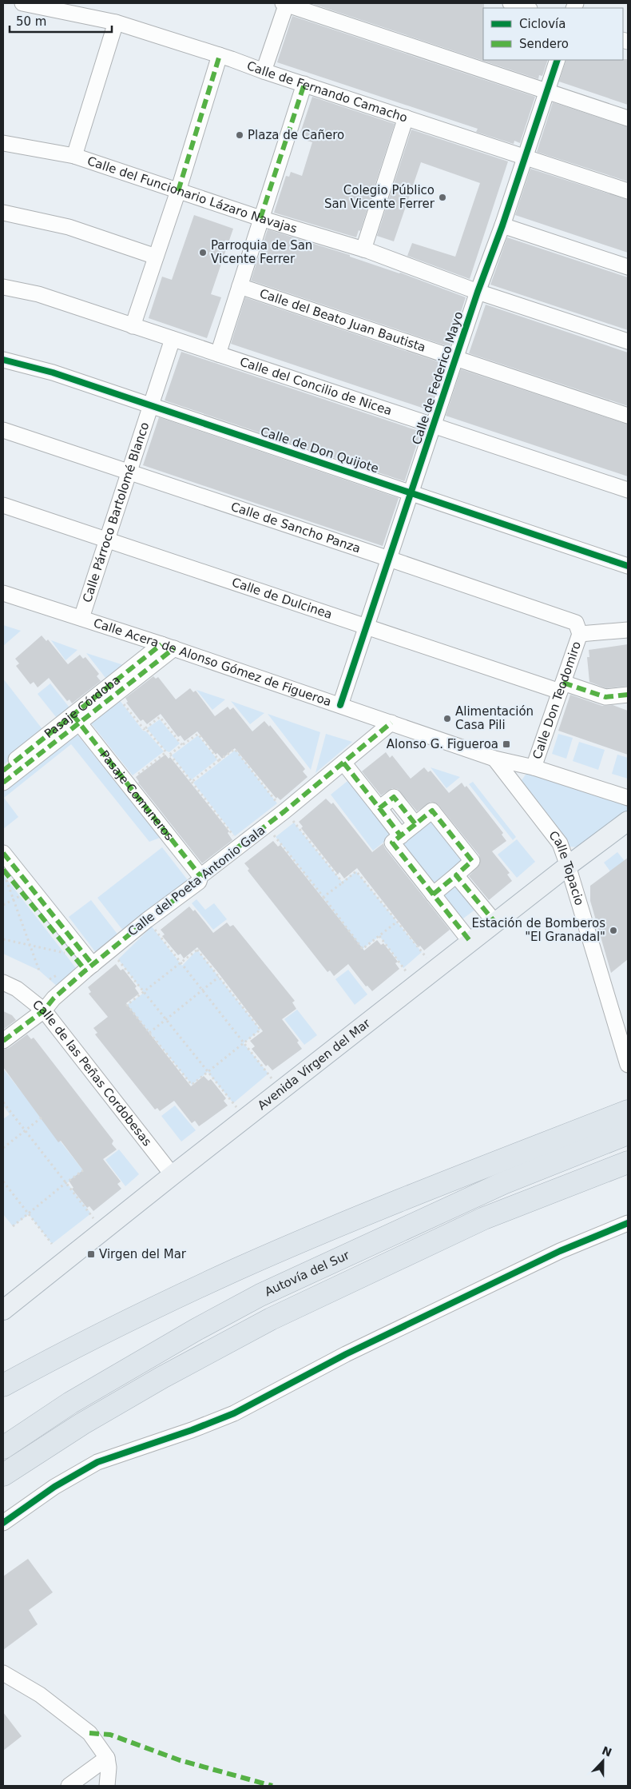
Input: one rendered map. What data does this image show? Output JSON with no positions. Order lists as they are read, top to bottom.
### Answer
{
  "streets": {
    "highway": ["Autovía del Sur"],
    "main road": ["Avenida Virgen del Mar"],
    "street": [
      "Calle de Fernando Camacho",
      "Calle del Funcionario Lázaro Navajas",
      "Calle del Beato Juan Bautista",
      "Calle de Federico Mayo",
      "Calle del Concilio de Nicea",
      "Calle de Don Quijote",
      "Calle Párroco Bartolomé Blanco",
      "Calle de Sancho Panza",
      "Calle de Dulcinea",
      "Calle Acera de Alonso Gómez de Figueroa",
      "Calle Don Teodomiro",
      "Pasaje Córdoba",
      "Pasaje Comuneros",
      "Calle Topacio",
      "Calle del Poeta Antonio Gala",
      "Calle de las Peñas Cordobesas"
    ]
  },
  "crossings": [
    ["Calle de Fernando Camacho", "Calle de Federico Mayo"],
    ["Calle del Funcionario Lázaro Navajas", "Calle de Federico Mayo"],
    ["Calle del Beato Juan Bautista", "Calle de Federico Mayo"],
    ["Calle de Federico Mayo", "Calle del Concilio de Nicea"],
    ["Calle de Federico Mayo", "Calle de Don Quijote"],
    ["Calle de Federico Mayo", "Calle de Sancho Panza"],
    ["Calle de Federico Mayo", "Calle de Dulcinea"],
    ["Calle de Federico Mayo", "Calle Acera de Alonso Gómez de Figueroa"],
    ["Calle del Concilio de Nicea", "Calle Párroco Bartolomé Blanco"],
    ["Calle de Don Quijote", "Calle Párroco Bartolomé Blanco"],
    ["Calle Párroco Bartolomé Blanco", "Calle de Sancho Panza"],
    ["Calle Párroco Bartolomé Blanco", "Calle de Dulcinea"],
    ["Calle Párroco Bartolomé Blanco", "Calle Acera de Alonso Gómez de Figueroa"],
    ["Calle de Sancho Panza", "Calle Don Teodomiro"],
    ["Calle de Dulcinea", "Calle Don Teodomiro"],
    ["Calle Acera de Alonso Gómez de Figueroa", "Calle Don Teodomiro"],
    ["Calle Acera de Alonso Gómez de Figueroa", "Pasaje Córdoba"],
    ["Calle Acera de Alonso Gómez de Figueroa", "Calle Topacio"],
    ["Calle Acera de Alonso Gómez de Figueroa", "Calle del Poeta Antonio Gala"],
    ["Pasaje Córdoba", "Pasaje Comuneros"],
    ["Pasaje Comuneros", "Calle del Poeta Antonio Gala"],
    ["Calle Topacio", "Avenida Virgen del Mar"],
    ["Calle del Poeta Antonio Gala", "Calle de las Peñas Cordobesas"],
    ["Avenida Virgen del Mar", "Calle de las Peñas Cordobesas"]
  ],
  "places": {
    "other": [
      "Plaza de Cañero",
      "Colegio Público San Vicente Ferrer",
      "Parroquia de San Vicente Ferrer",
      "Alimentación Casa Pili",
      "Estación de Bomberos \"El Granadal\""
    ],
    "transit": ["Alonso G. Figueroa", "Virgen del Mar"]
  },
  "legend": ["Ciclovía", "Sendero"],
  "scale_bar": "50 m",
  "north": "top"
}
